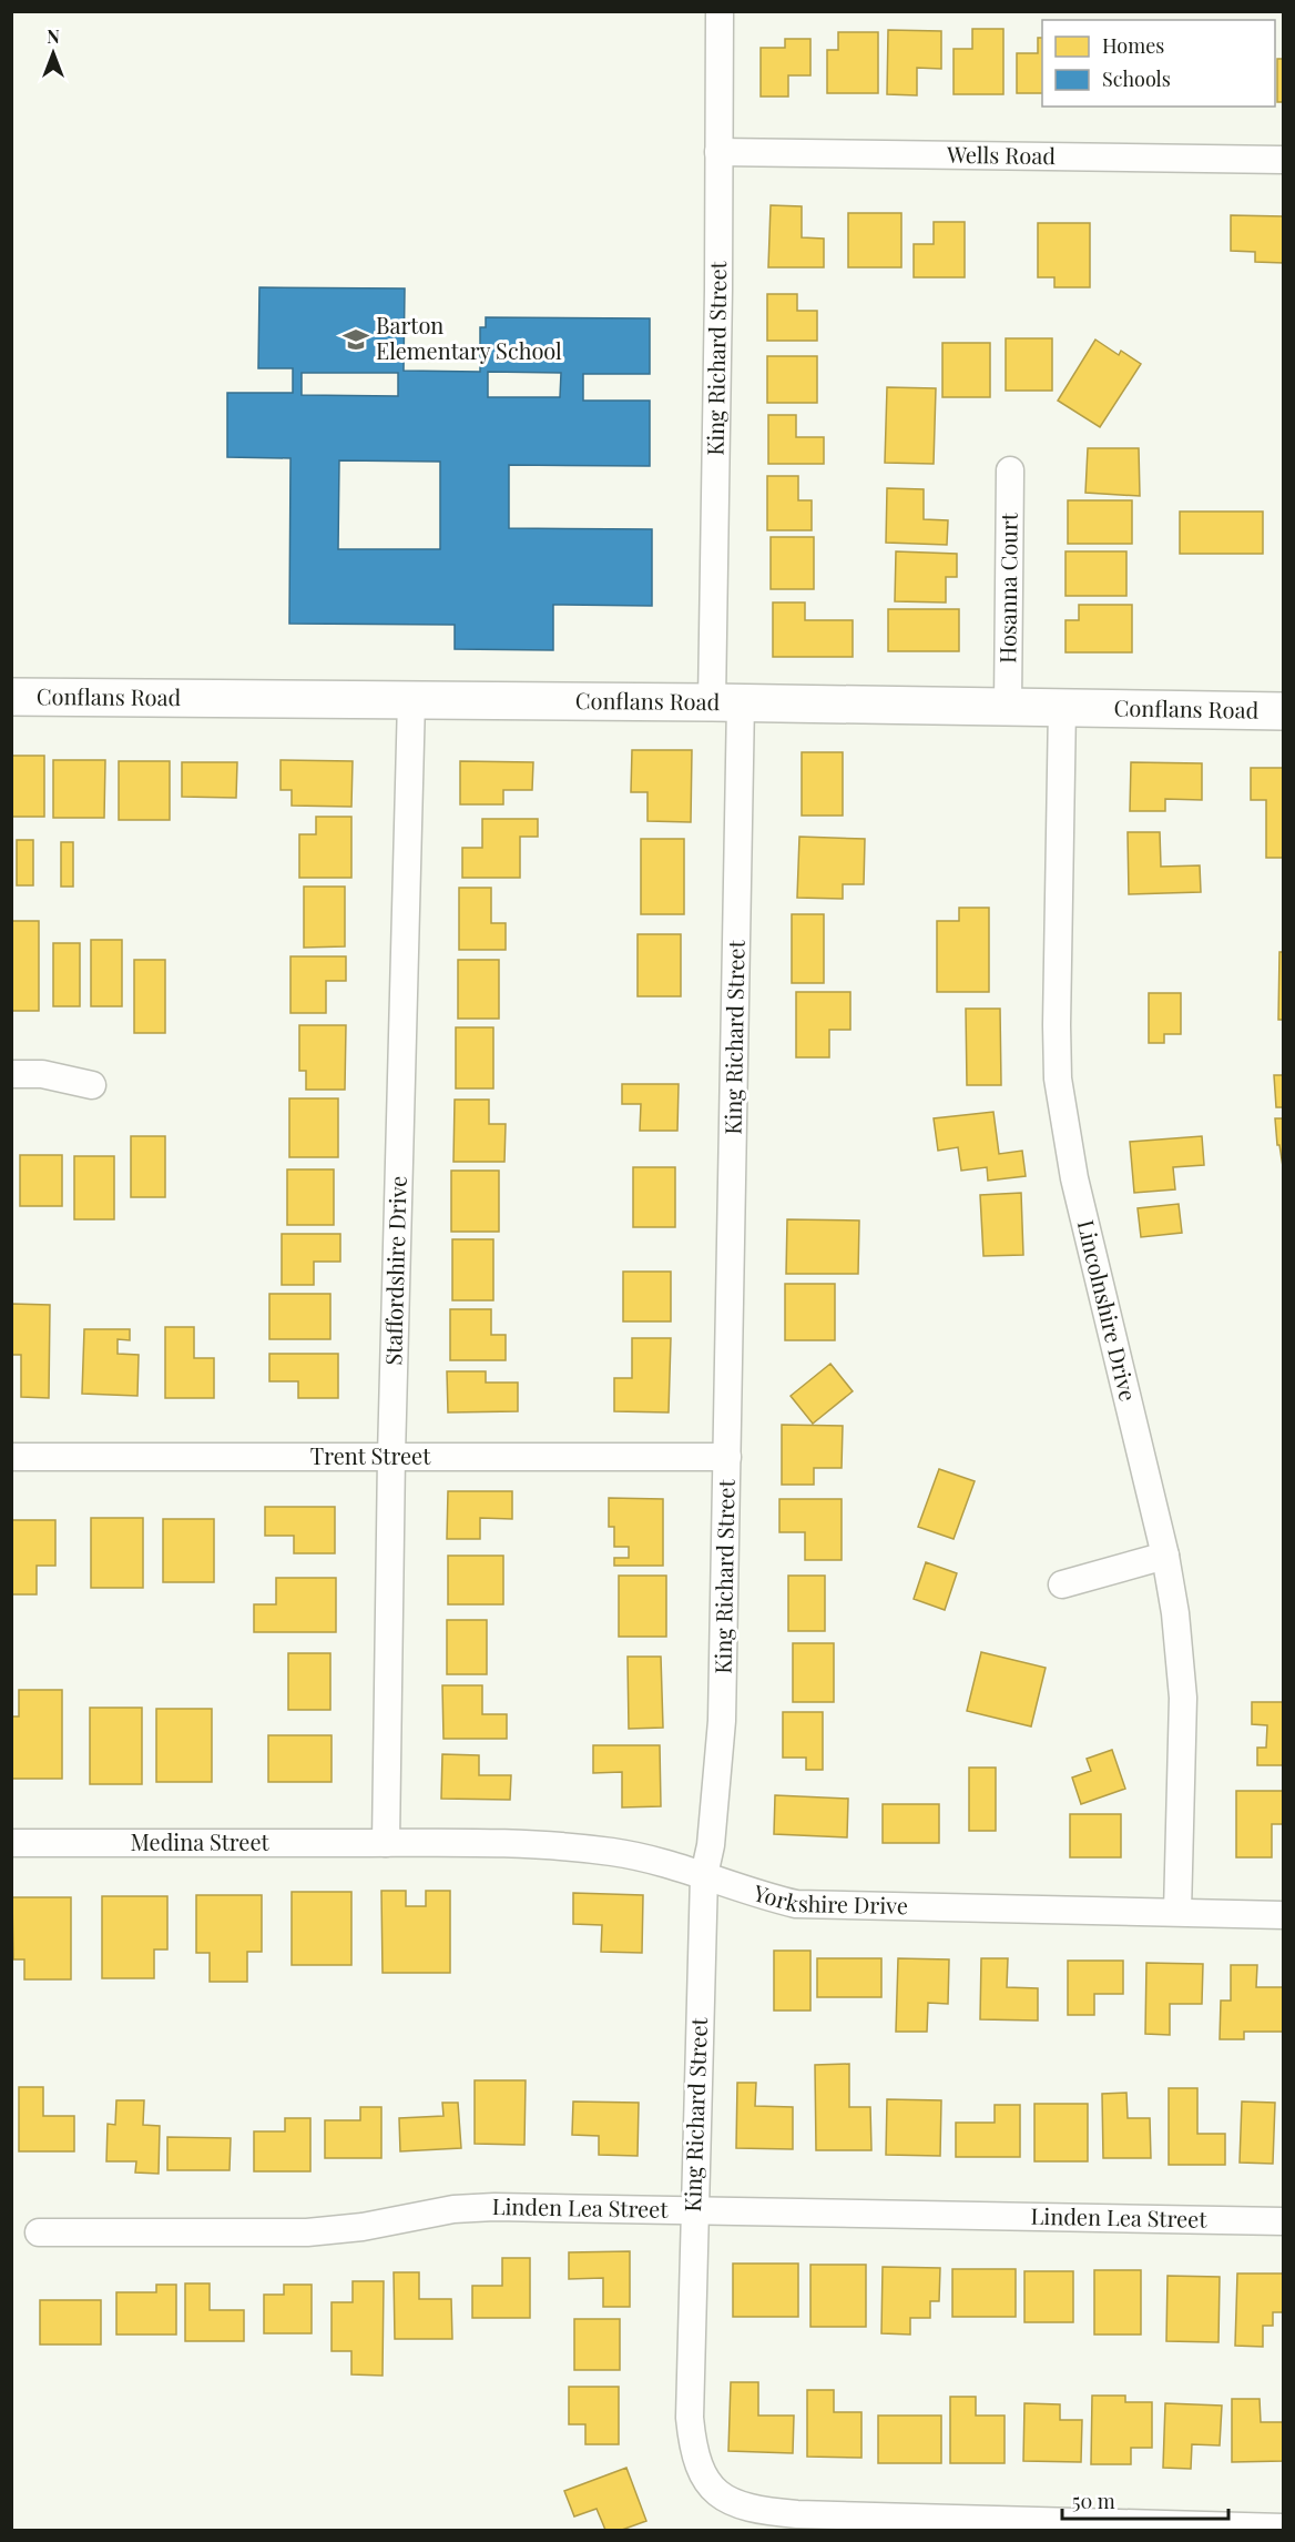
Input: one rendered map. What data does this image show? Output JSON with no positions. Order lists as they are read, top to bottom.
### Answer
{
  "streets": {
    "main road": ["Conflans Road"],
    "street": [
      "Wells Road",
      "King Richard Street",
      "Hosanna Court",
      "Staffordshire Drive",
      "Lincolnshire Drive",
      "Trent Street",
      "Medina Street",
      "Yorkshire Drive",
      "Linden Lea Street"
    ]
  },
  "crossings": [
    ["Wells Road", "King Richard Street"],
    ["King Richard Street", "Conflans Road"],
    ["King Richard Street", "Trent Street"],
    ["King Richard Street", "Yorkshire Drive"],
    ["King Richard Street", "Linden Lea Street"],
    ["Hosanna Court", "Conflans Road"],
    ["Conflans Road", "Staffordshire Drive"],
    ["Conflans Road", "Lincolnshire Drive"],
    ["Staffordshire Drive", "Trent Street"],
    ["Staffordshire Drive", "Medina Street"],
    ["Staffordshire Drive", "Yorkshire Drive"],
    ["Lincolnshire Drive", "Yorkshire Drive"],
    ["Medina Street", "Yorkshire Drive"]
  ],
  "places": {
    "school or university": ["Barton Elementary School"]
  },
  "legend": ["Homes", "Schools"],
  "scale_bar": "50 m",
  "north": "top"
}
